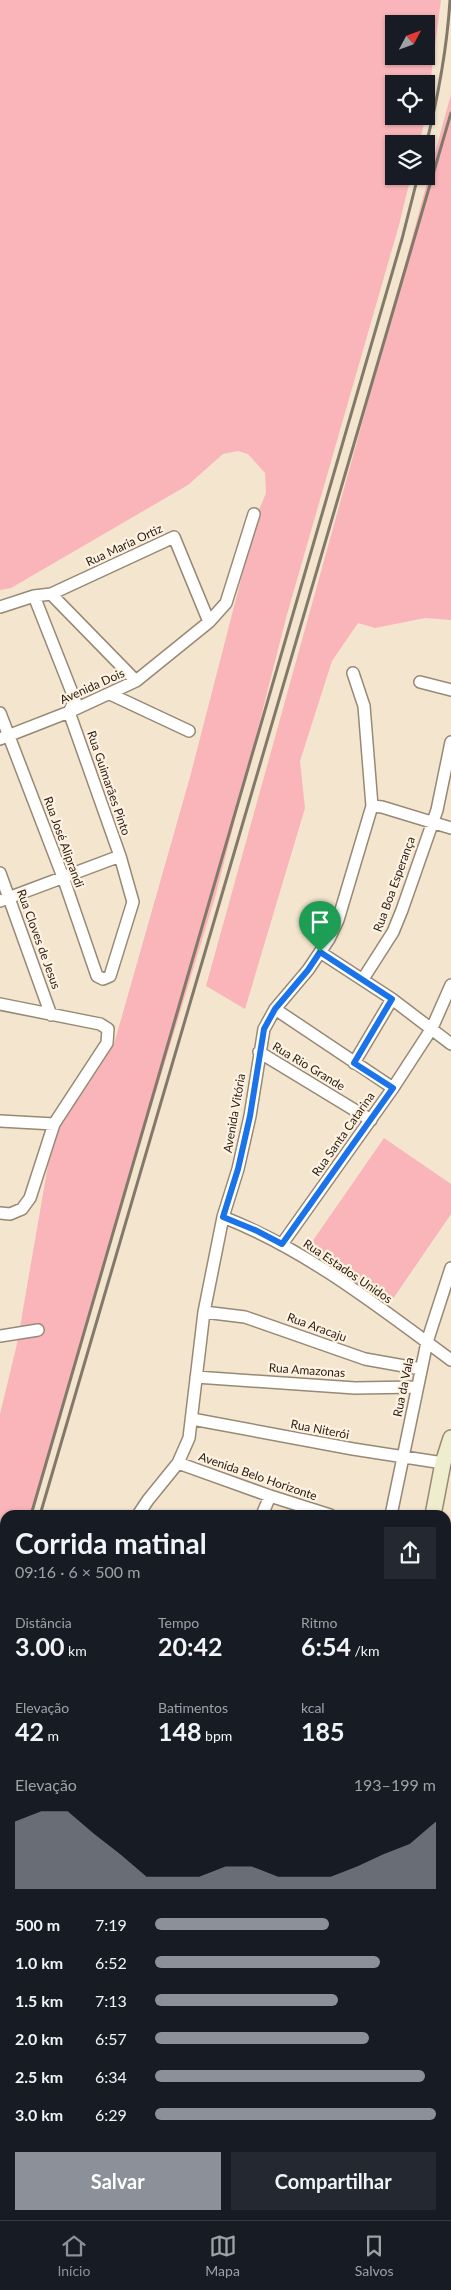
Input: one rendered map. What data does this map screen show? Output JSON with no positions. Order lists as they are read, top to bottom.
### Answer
{
  "streets": {
    "street": [
      "Rua Maria Ortiz",
      "Avenida Dois",
      "Rua Guimarães Pinto",
      "Rua José Aliprandi",
      "Rua Boa Esperança",
      "Rua Cloves de Jesus",
      "Rua Rio Grande",
      "Avenida Vitória",
      "Rua Santa Catarina",
      "Rua Estados Unidos",
      "Rua Aracaju",
      "Rua Amazonas",
      "Rua da Vala",
      "Rua Niterói",
      "Avenida Belo Horizonte"
    ]
  },
  "crossings": [
    ["Rua Maria Ortiz", "Avenida Dois"],
    ["Rua Maria Ortiz", "Rua Guimarães Pinto"],
    ["Avenida Dois", "Rua Guimarães Pinto"],
    ["Avenida Dois", "Rua José Aliprandi"],
    ["Rua Guimarães Pinto", "Rua José Aliprandi"],
    ["Rua Rio Grande", "Avenida Vitória"],
    ["Rua Rio Grande", "Rua Santa Catarina"],
    ["Avenida Vitória", "Rua Estados Unidos"],
    ["Avenida Vitória", "Rua Aracaju"],
    ["Avenida Vitória", "Rua Amazonas"],
    ["Avenida Vitória", "Rua Niterói"],
    ["Avenida Vitória", "Avenida Belo Horizonte"],
    ["Rua Santa Catarina", "Rua Estados Unidos"],
    ["Rua Estados Unidos", "Rua da Vala"],
    ["Rua Aracaju", "Rua da Vala"],
    ["Rua Amazonas", "Rua da Vala"],
    ["Rua da Vala", "Rua Niterói"]
  ],
  "north": "top right",
  "page": {
    "heading": ["Corrida matinal", "09:16 · 6 × 500 m"],
    "stats": [
      ["Distância", "3.00 km"],
      ["Tempo", "20:42"],
      ["Ritmo", "6:54 /km"],
      ["Elevação", "42 m"],
      ["Batimentos", "148 bpm"],
      ["kcal", "185"]
    ],
    "chart": ["Elevação", "193–199 m"],
    "list": [
      {
        "name": "500 m",
        "note": "7:19"
      },
      {
        "name": "1.0 km",
        "note": "6:52"
      },
      {
        "name": "1.5 km",
        "note": "7:13"
      },
      {
        "name": "2.0 km",
        "note": "6:57"
      },
      {
        "name": "2.5 km",
        "note": "6:34"
      },
      {
        "name": "3.0 km",
        "note": "6:29"
      }
    ],
    "buttons": ["Salvar", "Compartilhar"],
    "tabs": ["Início", "Mapa", "Salvos"]
  }
}
